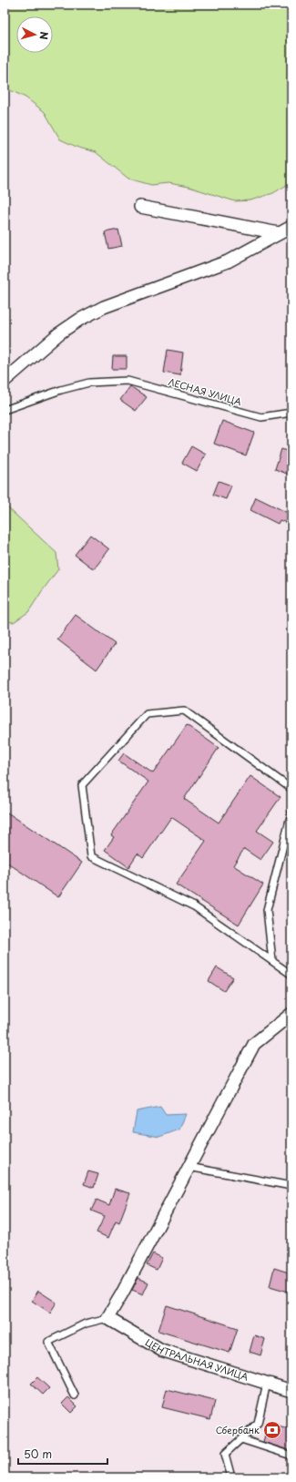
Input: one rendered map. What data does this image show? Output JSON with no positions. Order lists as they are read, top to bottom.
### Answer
{
  "streets": {
    "street": ["ЦЕНТРАЛЬНАЯ УЛИЦА"],
    "lane": ["ЛЕСНАЯ УЛИЦА"]
  },
  "places": {
    "bank": ["Сбербанк"]
  },
  "scale_bar": "50 m",
  "north": "right"
}
